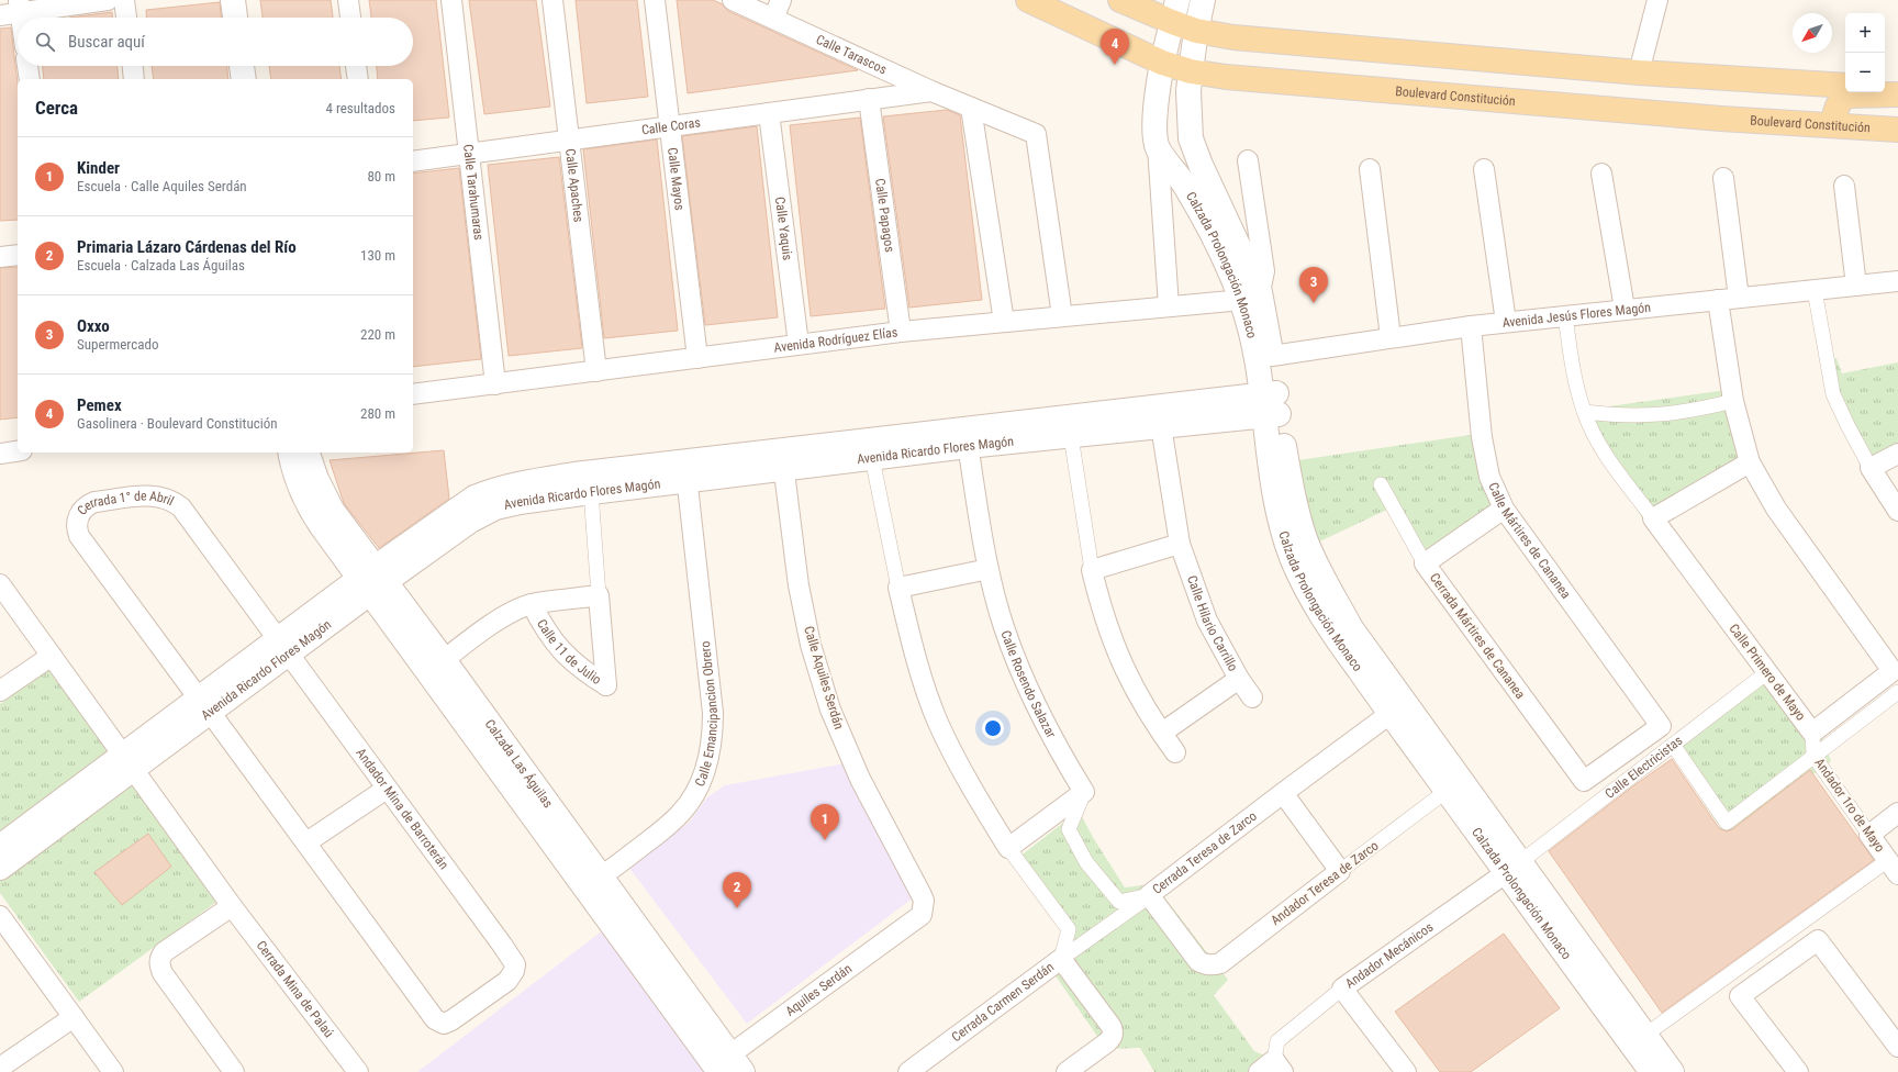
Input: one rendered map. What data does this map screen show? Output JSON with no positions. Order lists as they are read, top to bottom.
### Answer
{
  "streets": {
    "main road": ["Boulevard Constitución"],
    "street": [
      "Calle Tarascos",
      "Calle Coras",
      "Calle Mayos",
      "Calle Apaches",
      "Calle Tarahumaras",
      "Calle Papagos",
      "Calle Yaquis",
      "Calzada Prolongación Monaco",
      "Avenida Jesús Flores Magón",
      "Avenida Rodríguez Elías",
      "Avenida Ricardo Flores Magón",
      "Cerrada 1° de Abril",
      "Calle Mártires de Cananea",
      "Calle Hilario Carrillo",
      "Cerrada Mártires de Cananea",
      "Calle 11 de Julio",
      "Calle Primero de Mayo",
      "Calle Aquiles Serdán",
      "Calle Rosendo Salazar",
      "Calle Emancipancion Obrero",
      "Calzada Las Águilas",
      "Calle Electricistas",
      "Andador 1ro de Mayo",
      "Andador Mina de Barroterán",
      "Cerrada Teresa de Zarco",
      "Andador Teresa de Zarco",
      "Andador Mecánicos",
      "Cerrada Mina de Palaú",
      "Aquiles Serdán",
      "Cerrada Carmen Serdán"
    ]
  },
  "crossings": [
    ["Calle Tarascos", "Calle Coras"],
    ["Calle Tarascos", "Avenida Rodríguez Elías"],
    ["Boulevard Constitución", "Calzada Prolongación Monaco"],
    ["Calle Coras", "Calle Mayos"],
    ["Calle Coras", "Calle Apaches"],
    ["Calle Coras", "Calle Tarahumaras"],
    ["Calle Coras", "Calle Papagos"],
    ["Calle Coras", "Calle Yaquis"],
    ["Calle Mayos", "Avenida Rodríguez Elías"],
    ["Calle Apaches", "Avenida Rodríguez Elías"],
    ["Calle Tarahumaras", "Avenida Rodríguez Elías"],
    ["Calle Papagos", "Avenida Rodríguez Elías"],
    ["Calle Yaquis", "Avenida Rodríguez Elías"],
    ["Calzada Prolongación Monaco", "Avenida Jesús Flores Magón"],
    ["Calzada Prolongación Monaco", "Avenida Rodríguez Elías"],
    ["Calzada Prolongación Monaco", "Avenida Ricardo Flores Magón"],
    ["Calzada Prolongación Monaco", "Calle Electricistas"],
    ["Calzada Prolongación Monaco", "Cerrada Teresa de Zarco"],
    ["Calzada Prolongación Monaco", "Andador Teresa de Zarco"],
    ["Calzada Prolongación Monaco", "Andador Mecánicos"],
    ["Avenida Jesús Flores Magón", "Calle Mártires de Cananea"],
    ["Avenida Jesús Flores Magón", "Calle Primero de Mayo"],
    ["Avenida Ricardo Flores Magón", "Cerrada 1° de Abril"],
    ["Avenida Ricardo Flores Magón", "Calle Hilario Carrillo"],
    ["Avenida Ricardo Flores Magón", "Calle 11 de Julio"],
    ["Avenida Ricardo Flores Magón", "Calle Aquiles Serdán"],
    ["Avenida Ricardo Flores Magón", "Calle Rosendo Salazar"],
    ["Avenida Ricardo Flores Magón", "Calle Emancipancion Obrero"],
    ["Avenida Ricardo Flores Magón", "Calzada Las Águilas"],
    ["Avenida Ricardo Flores Magón", "Andador Mina de Barroterán"],
    ["Avenida Ricardo Flores Magón", "Cerrada Mina de Palaú"],
    ["Cerrada 1° de Abril", "Andador Mina de Barroterán"],
    ["Calle Mártires de Cananea", "Cerrada Mártires de Cananea"],
    ["Calle 11 de Julio", "Calzada Las Águilas"],
    ["Calle Primero de Mayo", "Calle Electricistas"],
    ["Calle Primero de Mayo", "Andador 1ro de Mayo"],
    ["Calle Aquiles Serdán", "Aquiles Serdán"],
    ["Calle Emancipancion Obrero", "Calzada Las Águilas"],
    ["Calzada Las Águilas", "Aquiles Serdán"],
    ["Calle Electricistas", "Andador Mecánicos"],
    ["Cerrada Teresa de Zarco", "Andador Teresa de Zarco"]
  ],
  "north": "bottom left",
  "page": {
    "map_buttons": ["+", "−"],
    "search": "Buscar aquí",
    "pins": [
      "4",
      "3",
      "1",
      "2"
    ],
    "heading": ["Cerca", "4 resultados"],
    "list": [
      {
        "mark": "1",
        "name": "Kinder",
        "note": "Escuela · Calle Aquiles Serdán",
        "value": "80 m"
      },
      {
        "mark": "2",
        "name": "Primaria Lázaro Cárdenas del Río",
        "note": "Escuela · Calzada Las Águilas",
        "value": "130 m"
      },
      {
        "mark": "3",
        "name": "Oxxo",
        "note": "Supermercado",
        "value": "220 m"
      },
      {
        "mark": "4",
        "name": "Pemex",
        "note": "Gasolinera · Boulevard Constitución",
        "value": "280 m"
      }
    ]
  }
}
